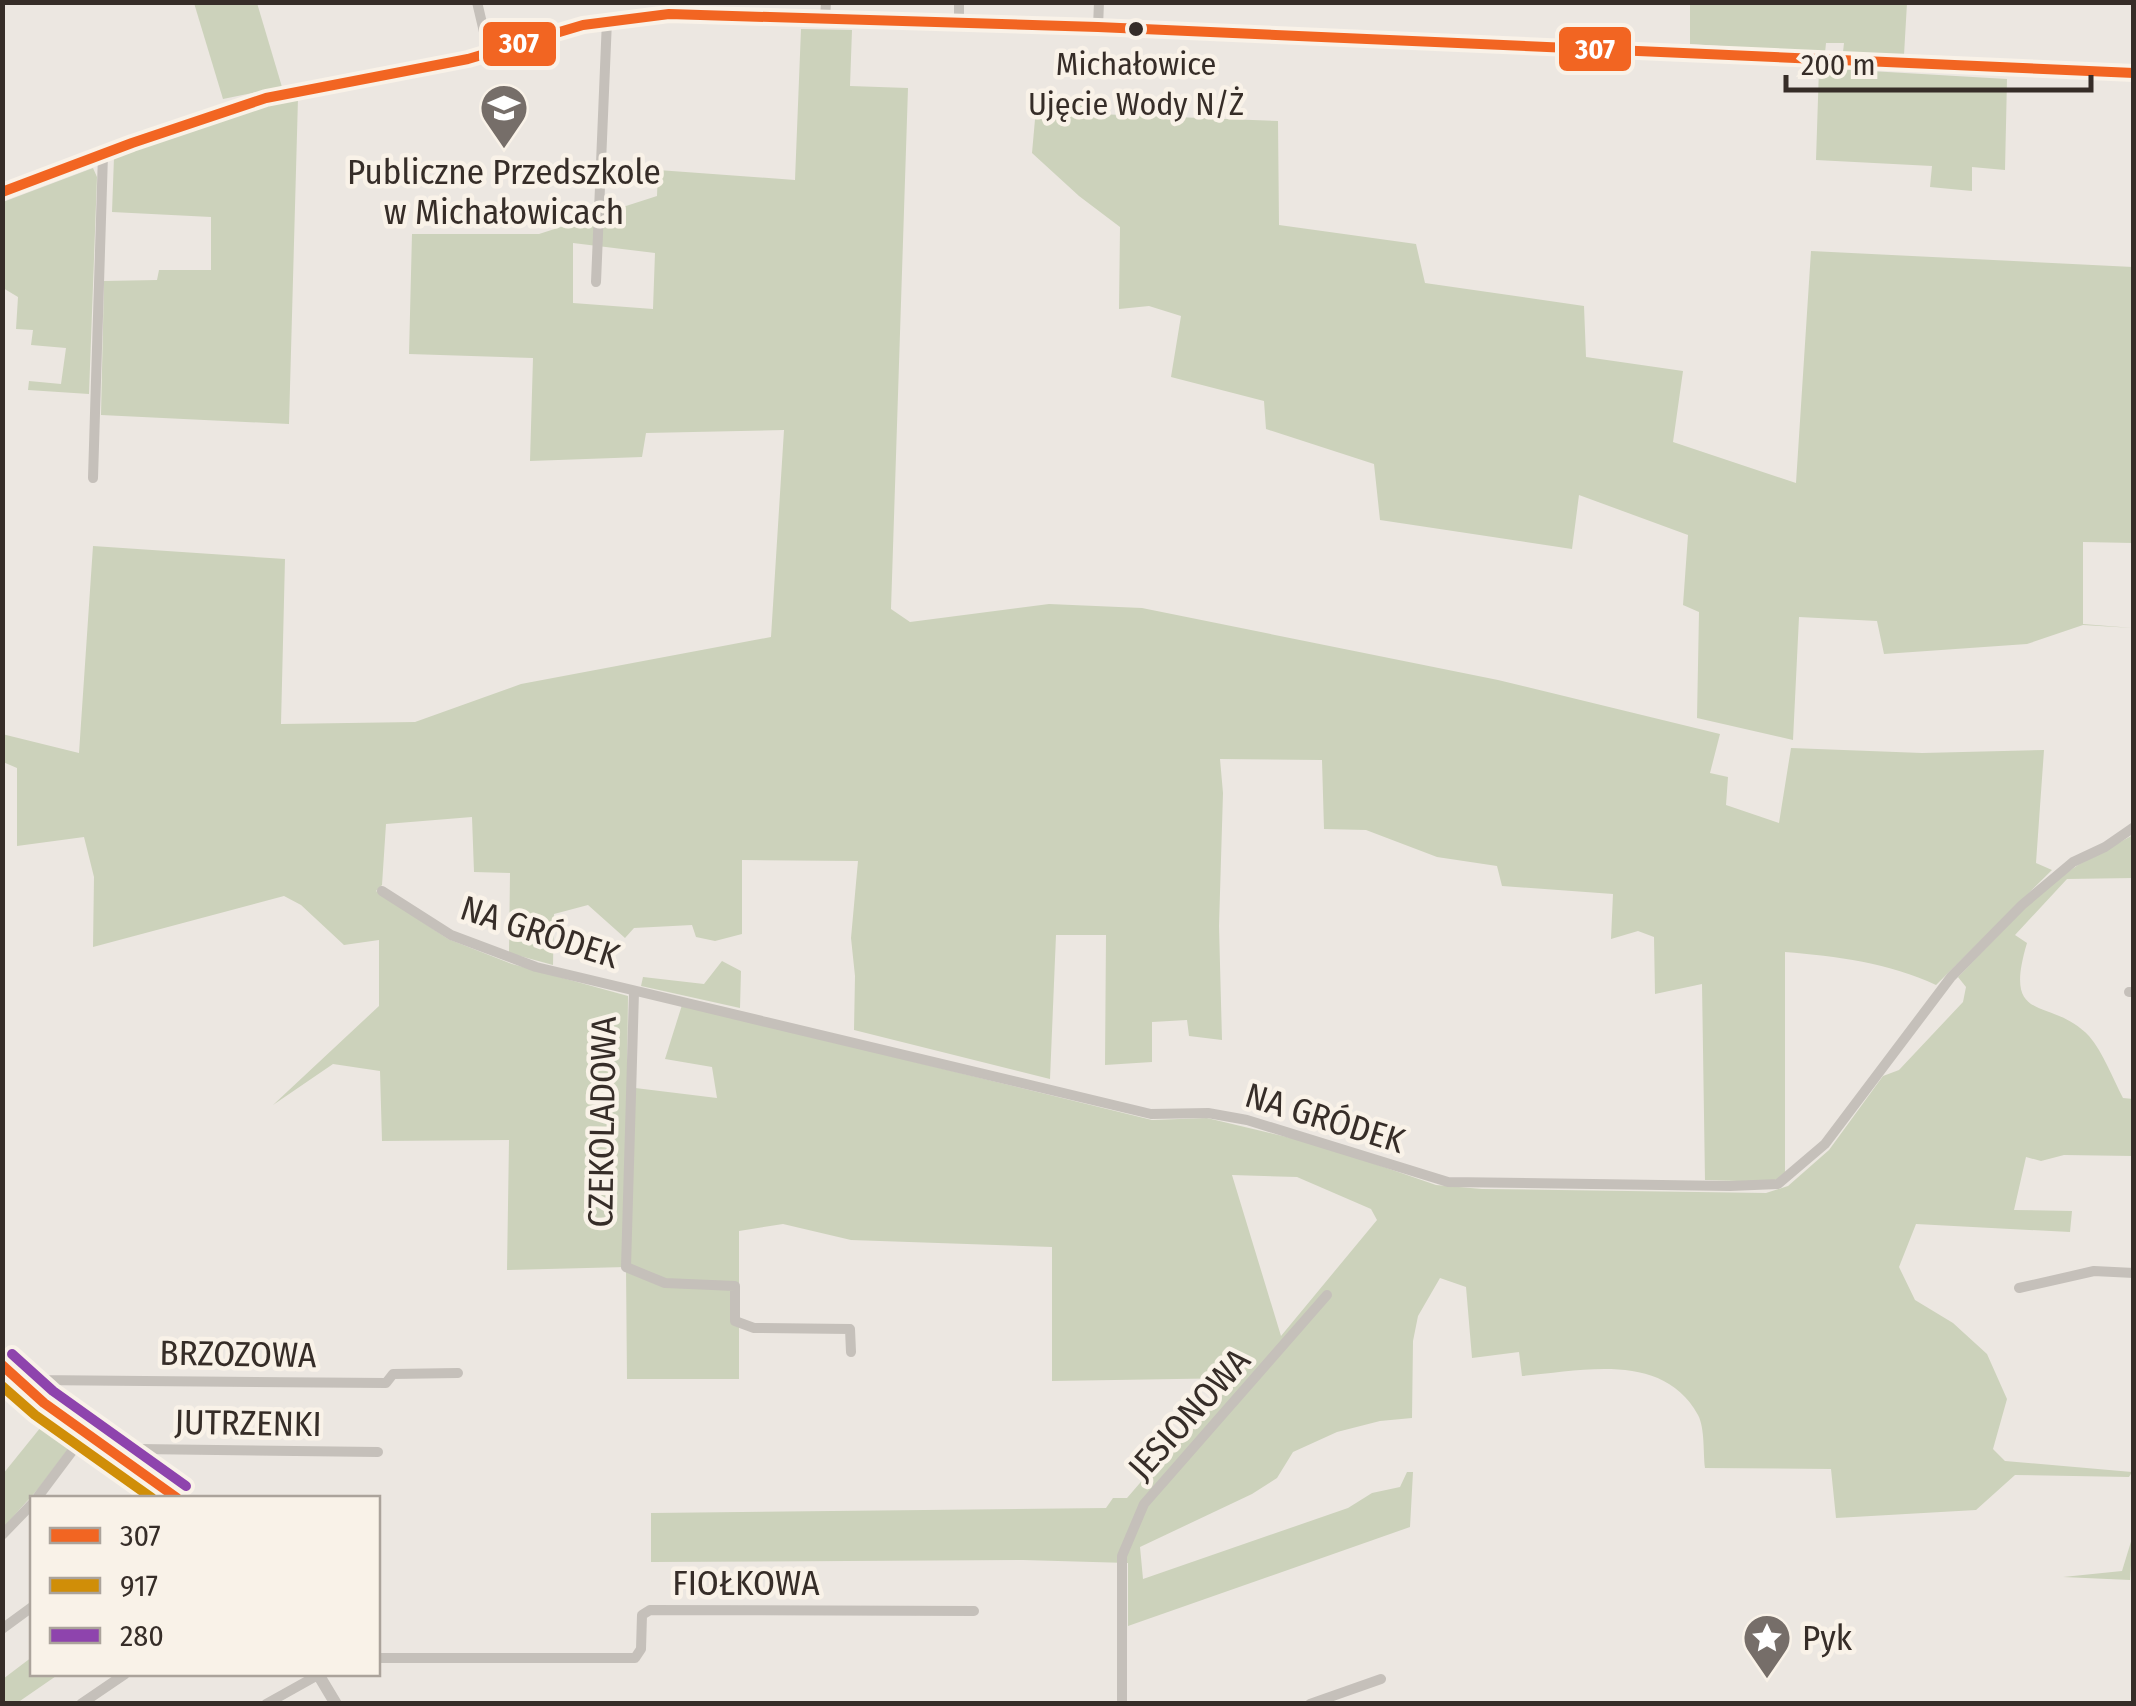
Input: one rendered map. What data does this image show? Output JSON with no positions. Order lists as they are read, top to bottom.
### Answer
{
  "streets": {
    "street": [
      "NA GRÓDEK",
      "CZEKOLADOWA",
      "BRZOZOWA",
      "JESIONOWA",
      "JUTRZENKI",
      "FIOŁKOWA"
    ]
  },
  "crossings": [
    ["NA GRÓDEK", "CZEKOLADOWA"]
  ],
  "places": {
    "other": ["Michałowice Ujęcie Wody N/Ż"],
    "school or university": ["Publiczne Przedszkole w Michałowicach"],
    "place": ["Pyk"]
  },
  "lines": ["transit line 307", "transit line 280", "transit line 917"],
  "legend": ["307", "917", "280"],
  "scale_bar": "200 m"
}
